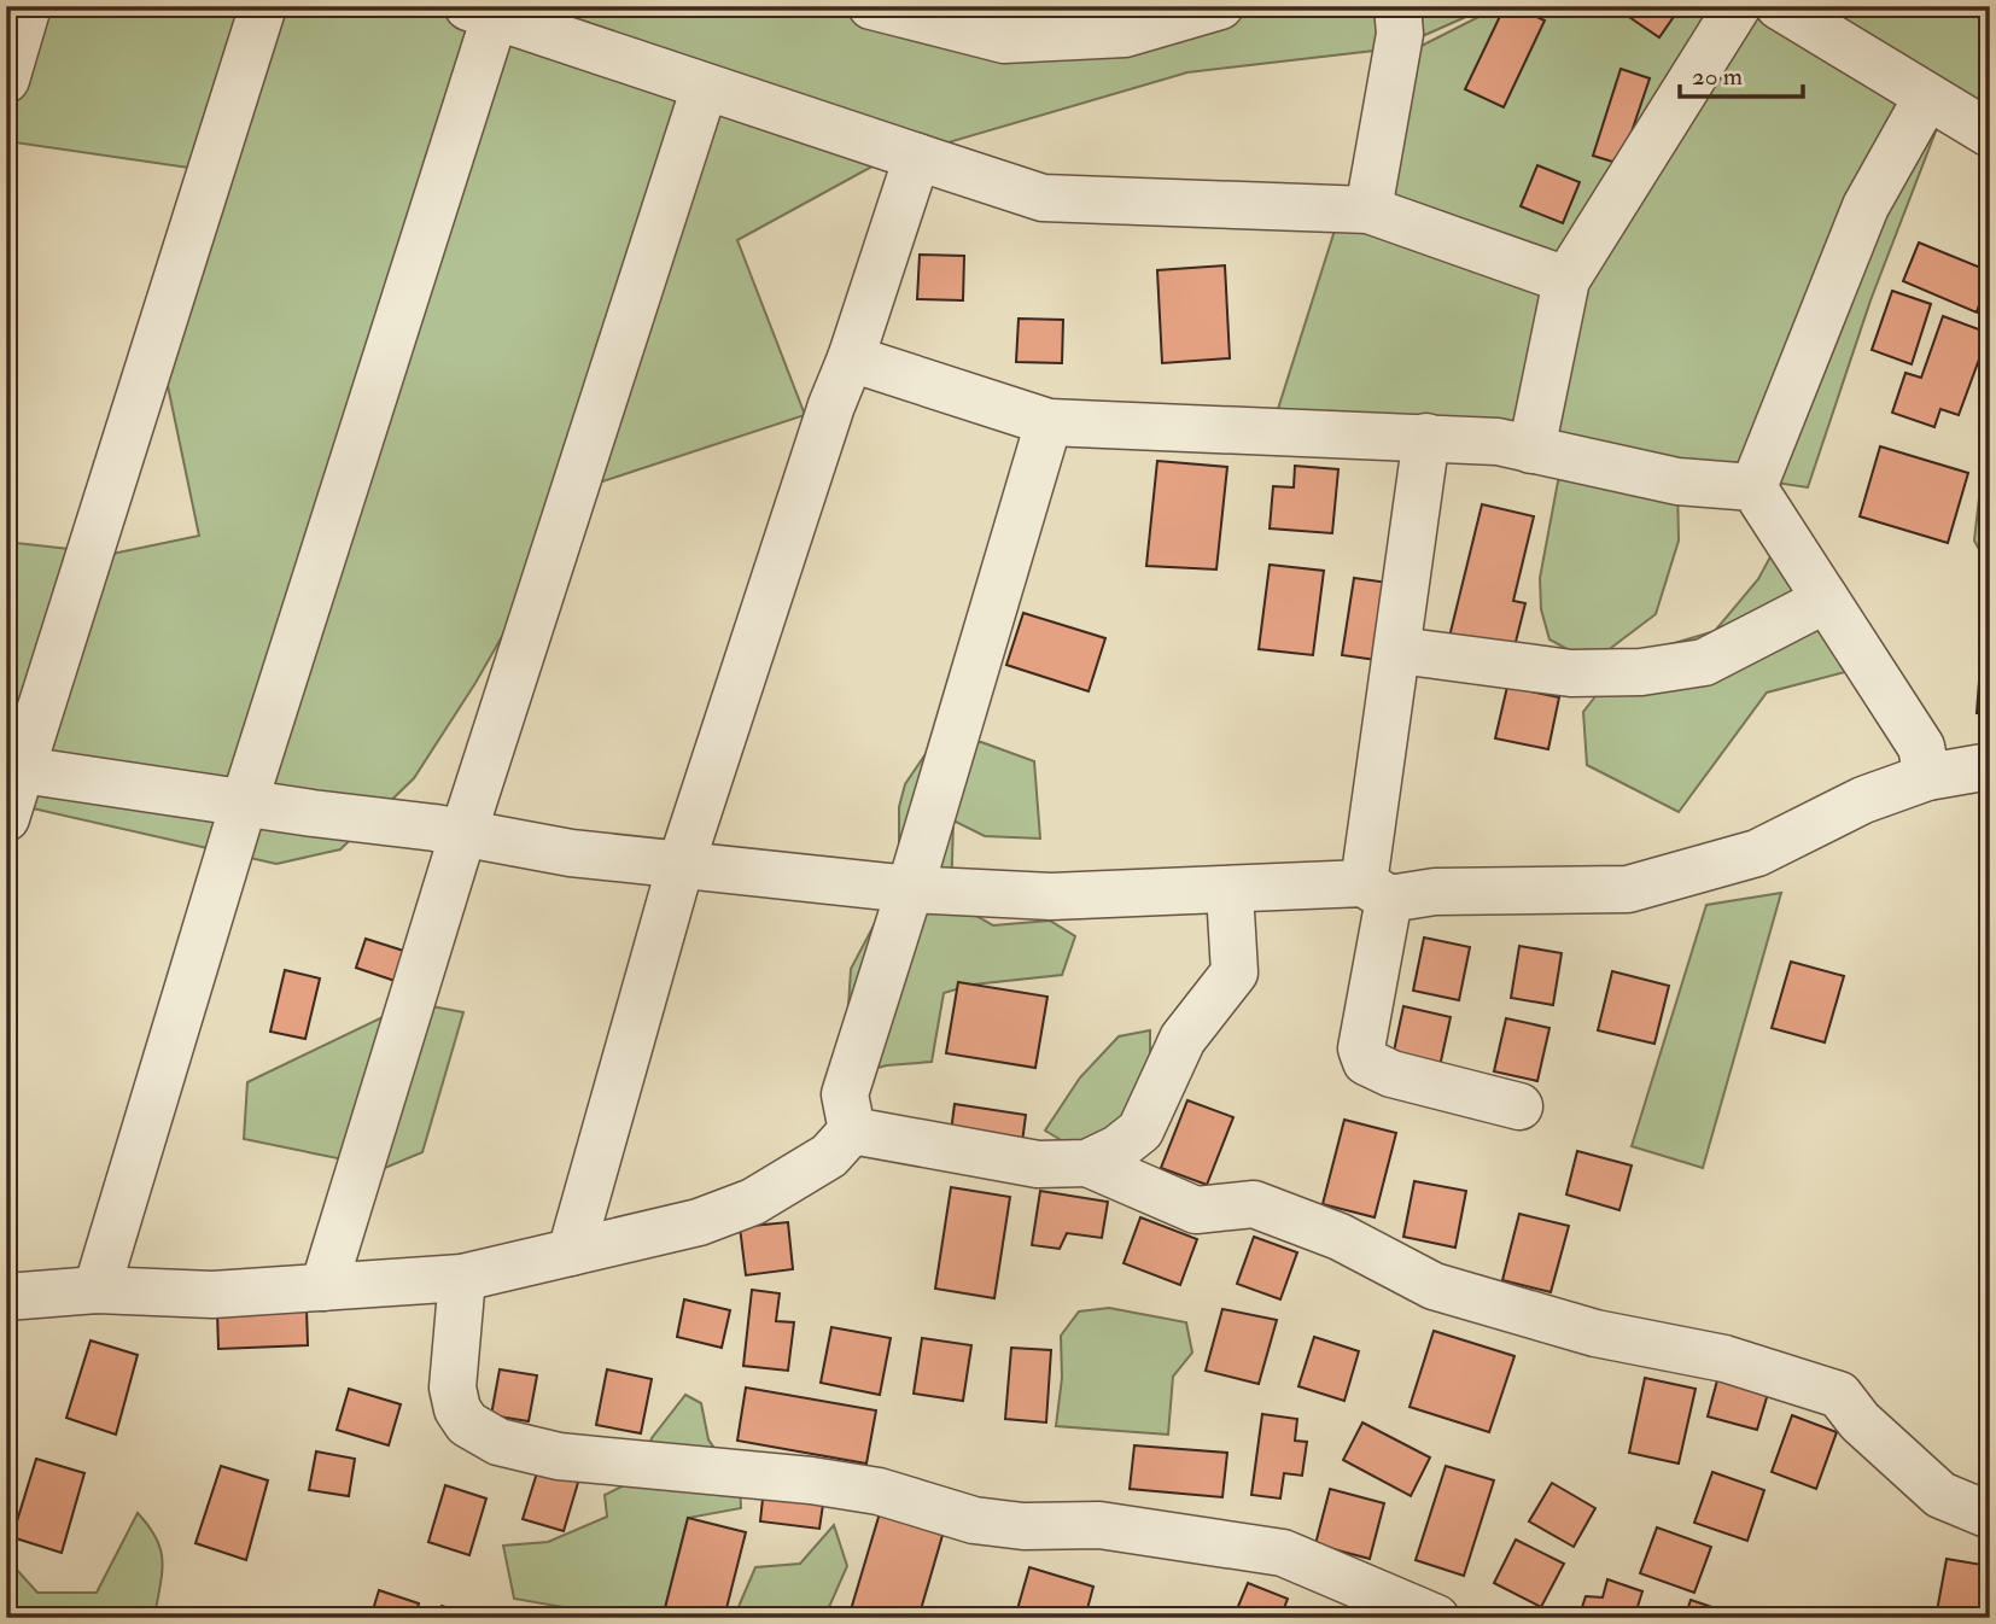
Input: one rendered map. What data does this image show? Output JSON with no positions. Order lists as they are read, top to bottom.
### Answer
{
  "scale_bar": "20 m"
}
